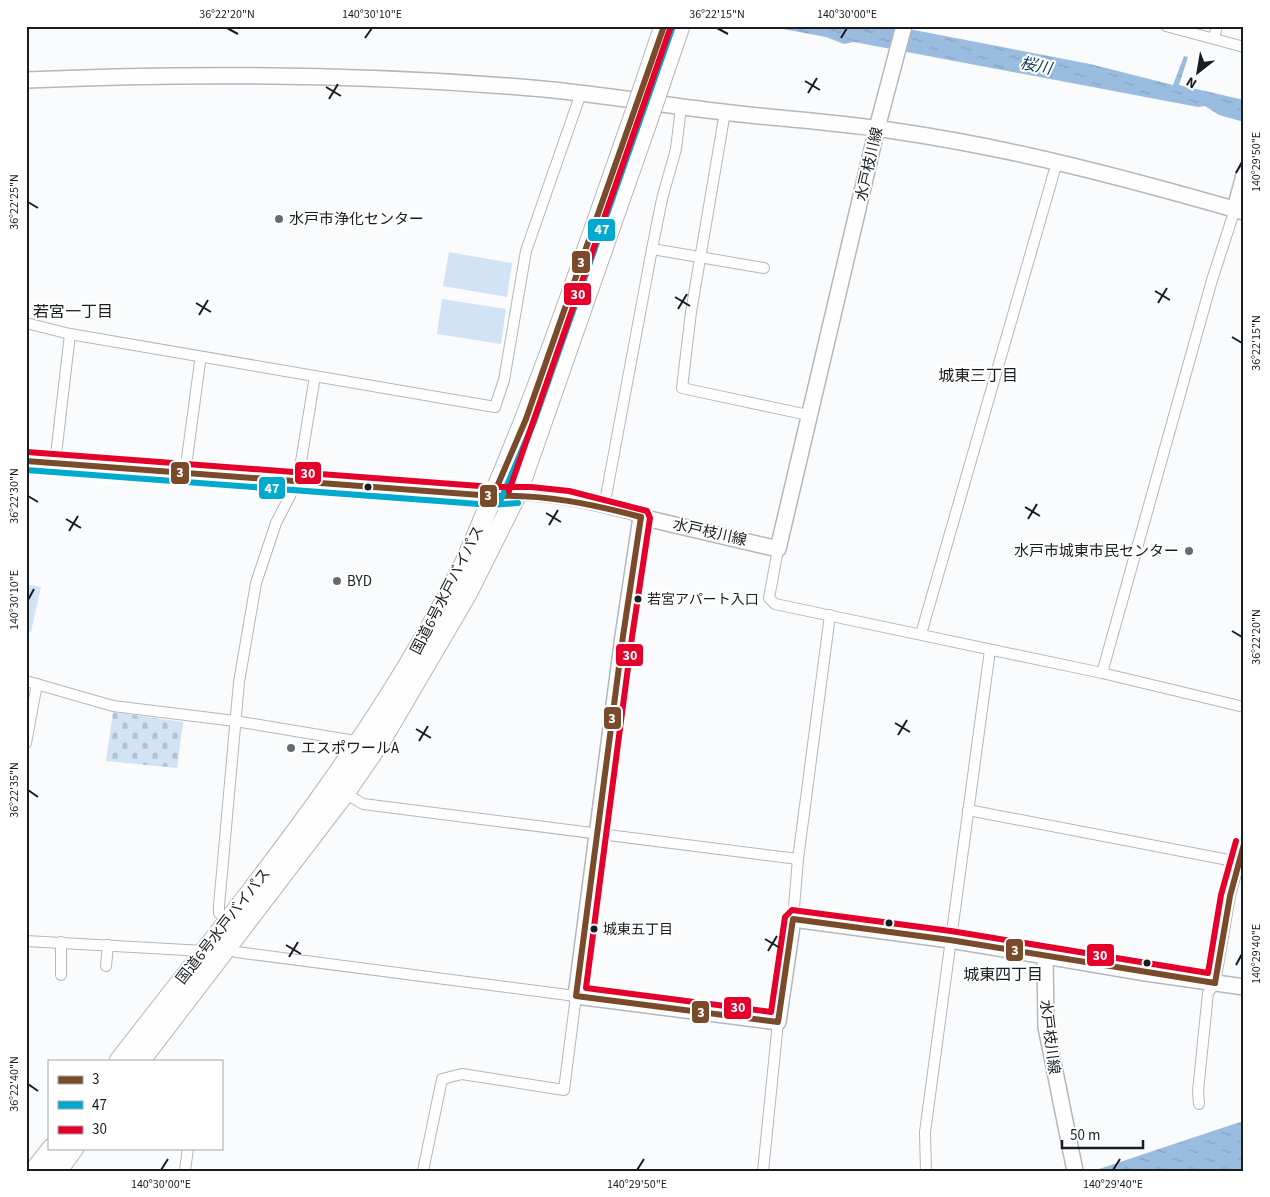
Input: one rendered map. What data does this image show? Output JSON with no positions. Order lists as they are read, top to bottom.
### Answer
{
  "streets": {
    "highway": ["国道6号水戸バイパス"],
    "main road": ["水戸枝川線"]
  },
  "districts": ["若宮一丁目", "城東三丁目", "城東四丁目"],
  "water": ["桜川"],
  "places": [
    "水戸市浄化センター",
    "水戸市城東市民センター",
    "BYD",
    "若宮アパート入口",
    "エスポワールA",
    "城東五丁目"
  ],
  "lines": ["transit line 3", "transit line 30", "transit line 47"],
  "legend": ["3", "47", "30"],
  "scale_bar": "50 m",
  "north": "bottom left",
  "coordinates": [
    "36°22'20\"N",
    "140°30'10\"E",
    "36°22'15\"N",
    "140°30'00\"E",
    "140°29'50\"E",
    "36°22'25\"N",
    "36°22'30\"N",
    "36°22'35\"N",
    "140°29'40\"E",
    "36°22'40\"N"
  ]
}
